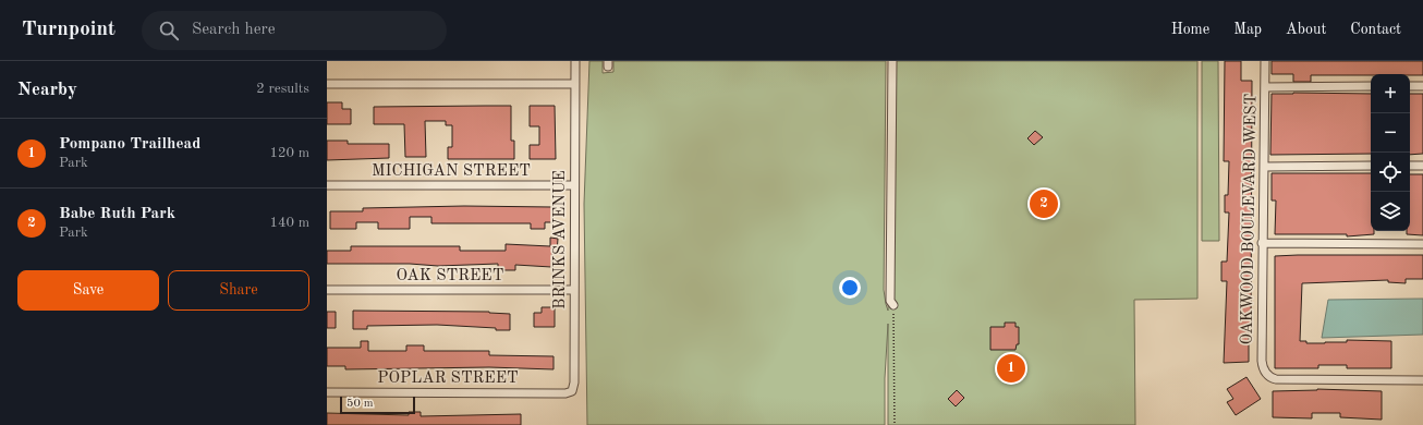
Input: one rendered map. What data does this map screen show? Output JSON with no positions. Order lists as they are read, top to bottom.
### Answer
{
  "streets": {
    "street": [
      "MICHIGAN STREET",
      "OAKWOOD BOULEVARD WEST",
      "BRINKS AVENUE",
      "OAK STREET",
      "POPLAR STREET"
    ]
  },
  "crossings": [
    ["MICHIGAN STREET", "BRINKS AVENUE"],
    ["BRINKS AVENUE", "OAK STREET"],
    ["BRINKS AVENUE", "POPLAR STREET"]
  ],
  "scale_bar": "50 m",
  "page": {
    "header": "Turnpoint",
    "search": "Search here",
    "nav": [
      "Home",
      "Map",
      "About",
      "Contact"
    ],
    "heading": ["Nearby", "2 results"],
    "map_buttons": ["+", "−"],
    "list": [
      {
        "mark": "1",
        "name": "Pompano Trailhead",
        "note": "Park",
        "value": "120 m"
      },
      {
        "mark": "2",
        "name": "Babe Ruth Park",
        "note": "Park",
        "value": "140 m"
      }
    ],
    "pins": ["2", "1"],
    "buttons": ["Save", "Share"],
    "scale": "50 m"
  }
}
